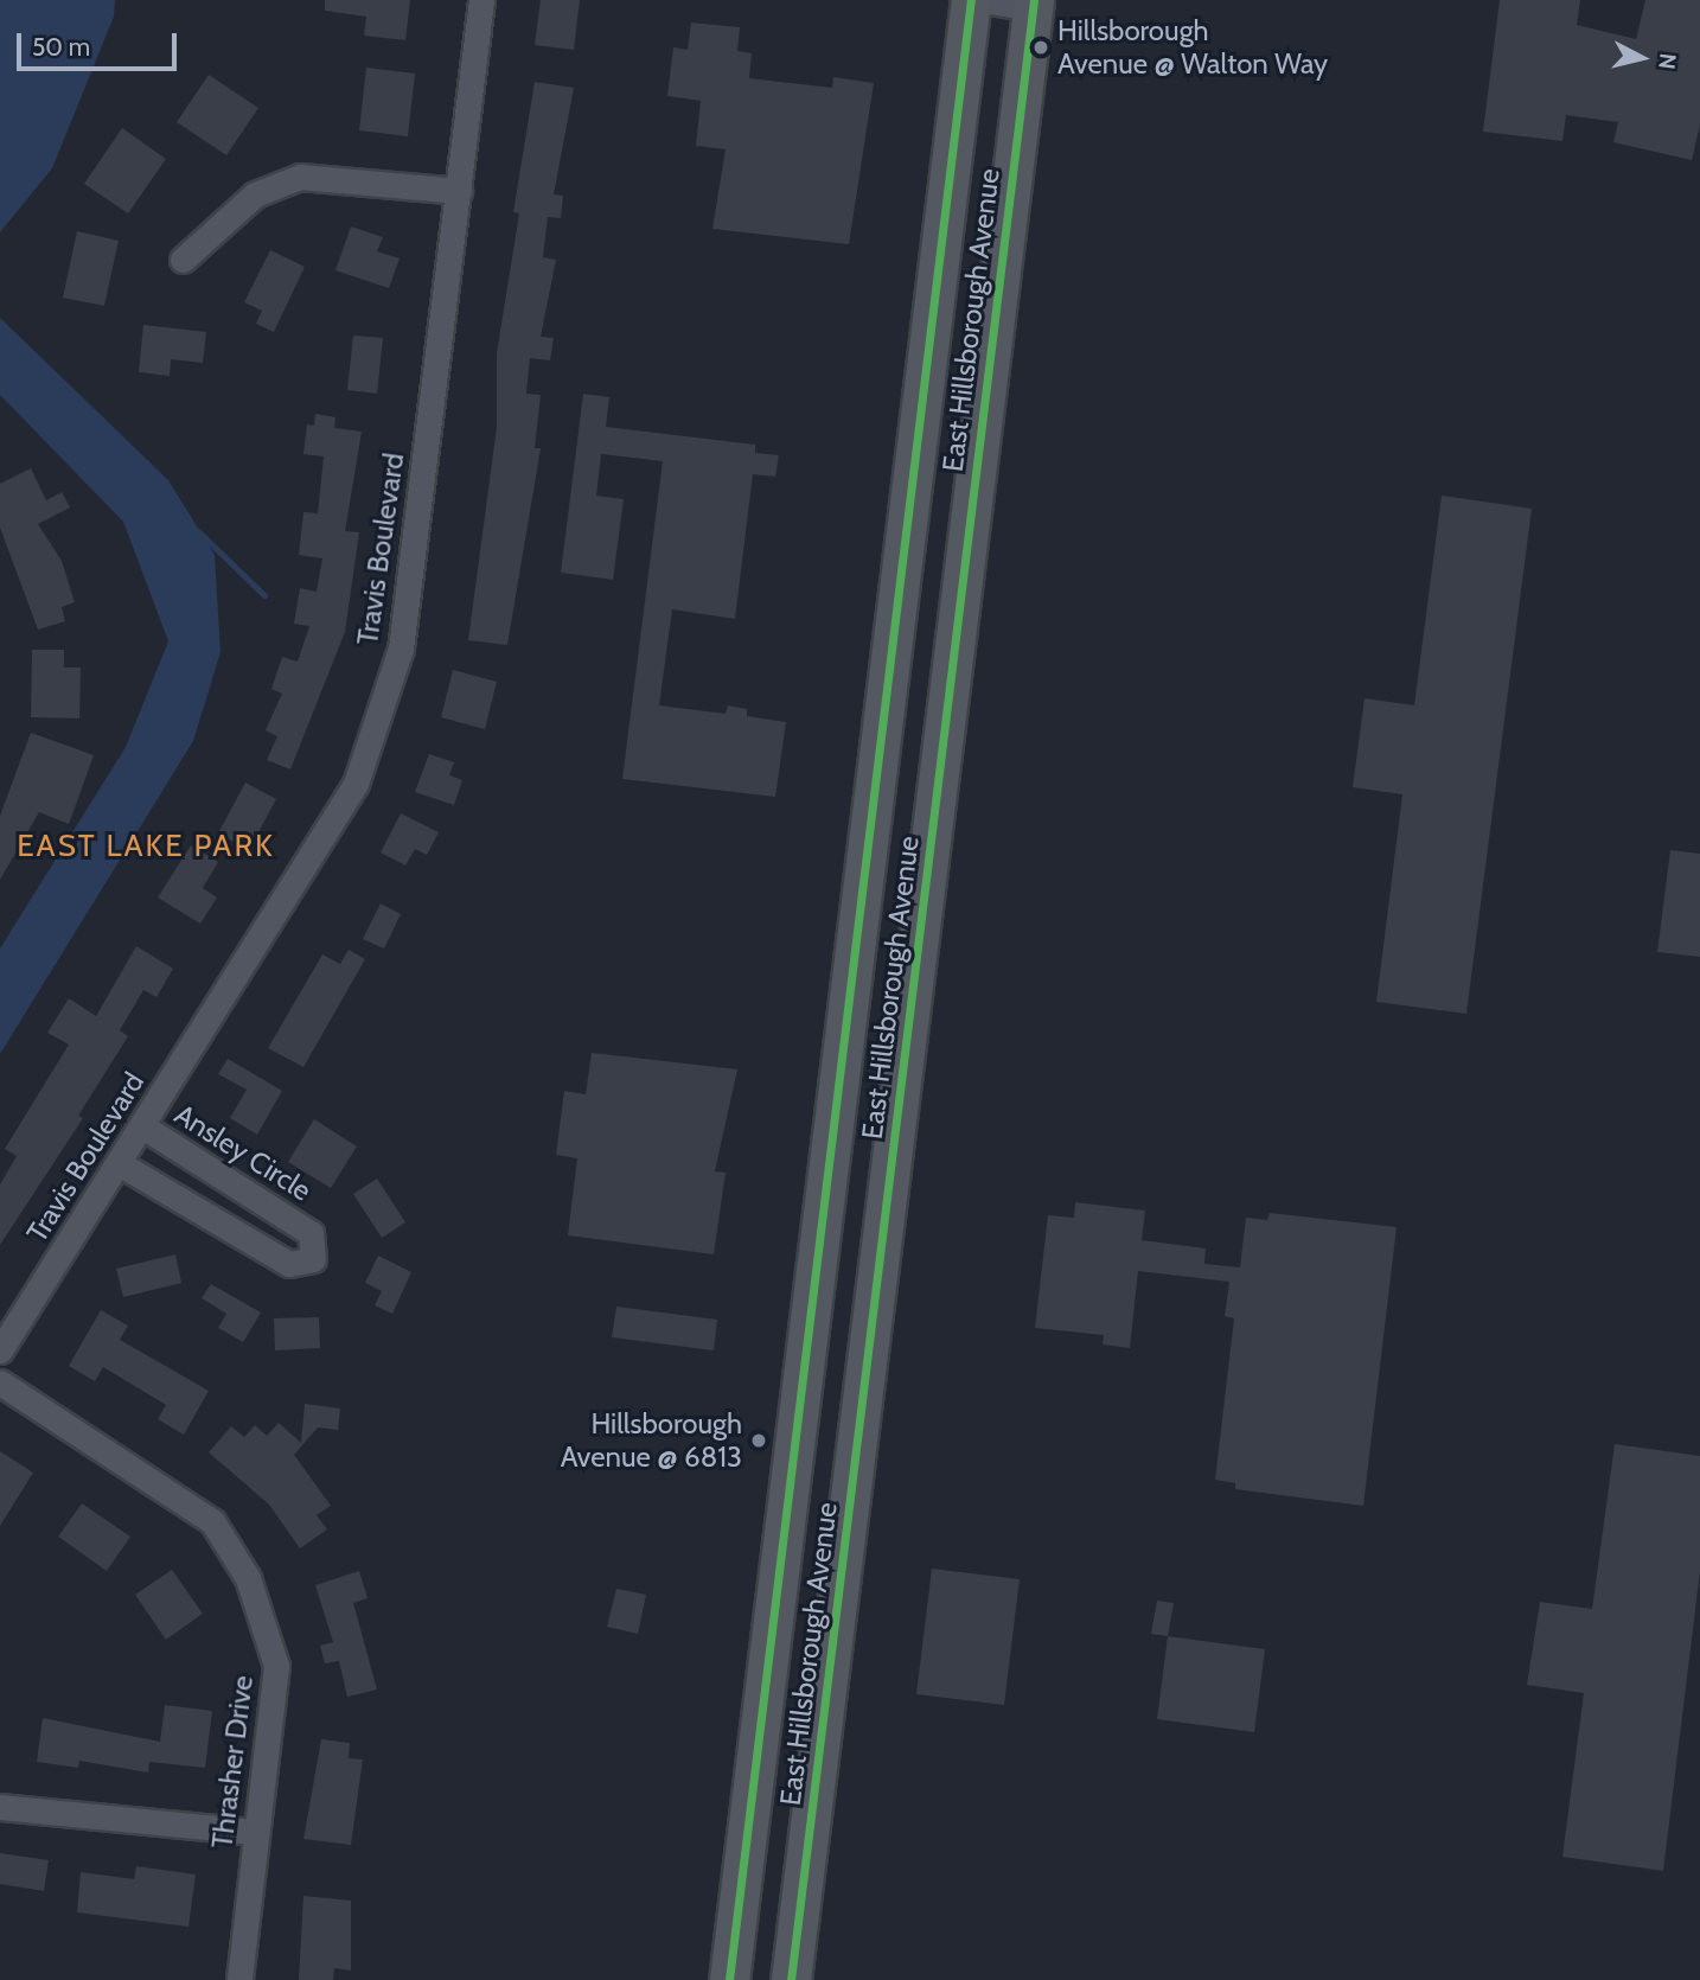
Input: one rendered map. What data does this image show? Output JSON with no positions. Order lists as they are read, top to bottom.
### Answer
{
  "streets": {
    "main road": ["East Hillsborough Avenue"],
    "street": ["Travis Boulevard", "Ansley Circle", "Thrasher Drive"]
  },
  "crossings": [
    ["Travis Boulevard", "Ansley Circle"]
  ],
  "districts": ["EAST LAKE PARK"],
  "places": ["Hillsborough Avenue @ Walton Way", "Hillsborough Avenue @ 6813"],
  "scale_bar": "50 m",
  "north": "right"
}
